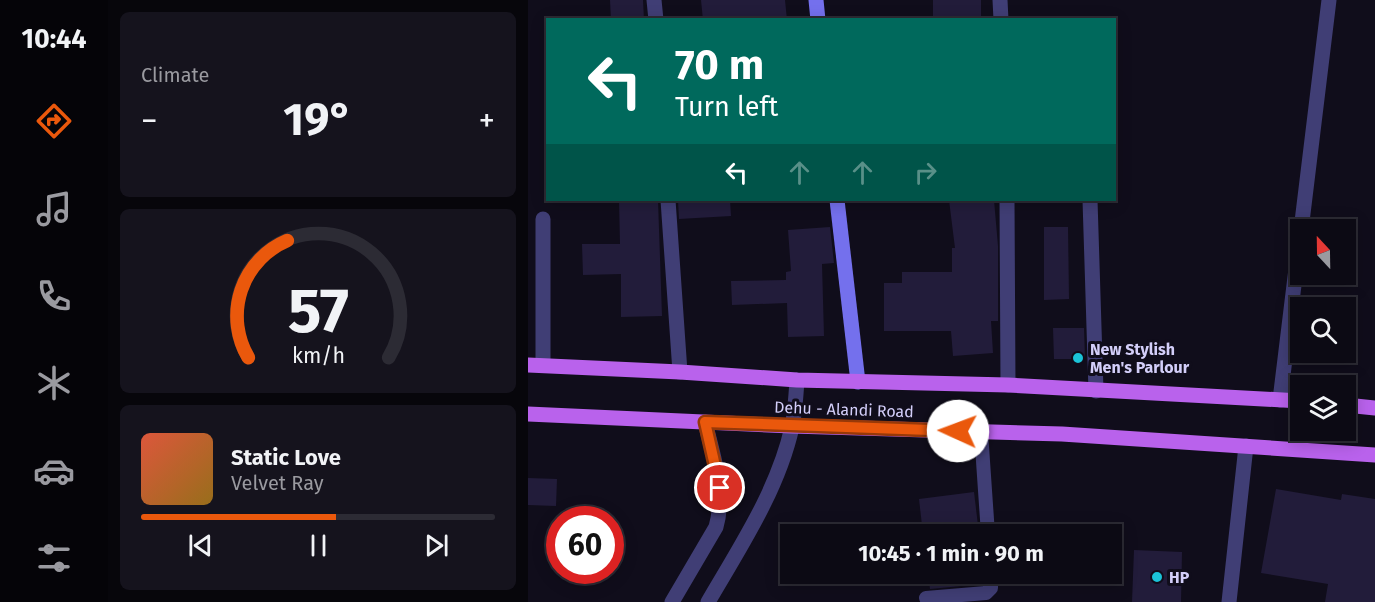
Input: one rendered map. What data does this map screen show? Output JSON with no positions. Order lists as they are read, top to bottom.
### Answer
{
  "streets": {
    "main road": ["Dehu - Alandi Road"]
  },
  "places": ["New Stylish Men's Parlour", "HP"],
  "north": "top",
  "page": {
    "tabs": "10:44",
    "tile": "Climate",
    "turn": ["70 m", "Turn left"],
    "heat": ["−", "19°", "+"],
    "song": ["Static Love", "Velvet Ray"],
    "limit": "60",
    "trip": "10:45 · 1 min · 90 m",
    "gauge": ["57", "km/h"]
  }
}
